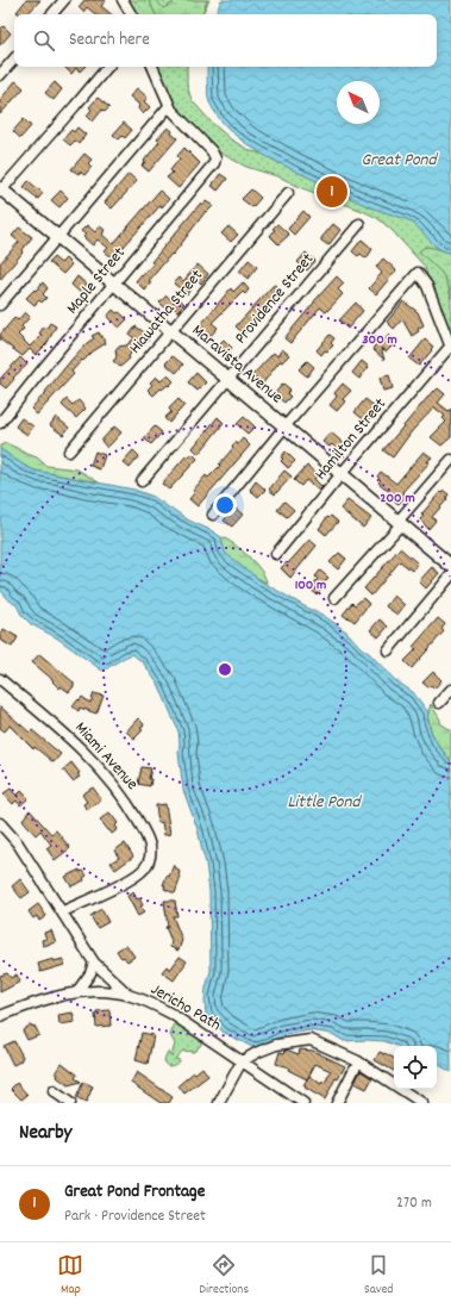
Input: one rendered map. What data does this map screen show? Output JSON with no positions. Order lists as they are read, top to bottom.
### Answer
{
  "streets": {
    "main road": ["Maravista Avenue"],
    "street": [
      "Maple Street",
      "Providence Street",
      "Hiawatha Street",
      "Hamilton Street",
      "Miami Avenue",
      "Jericho Path"
    ]
  },
  "crossings": [
    ["Maple Street", "Maravista Avenue"],
    ["Providence Street", "Maravista Avenue"],
    ["Hiawatha Street", "Maravista Avenue"],
    ["Maravista Avenue", "Hamilton Street"]
  ],
  "water": ["Great Pond", "Little Pond"],
  "north": "top left",
  "page": {
    "search": "Search here",
    "pins": "1",
    "heading": "Nearby",
    "list": [
      {
        "mark": "1",
        "name": "Great Pond Frontage",
        "note": "Park · Providence Street",
        "value": "270 m"
      }
    ],
    "nav": ["Map", "Directions", "Saved"]
  },
  "rings": ["300 m", "200 m", "100 m"]
}
